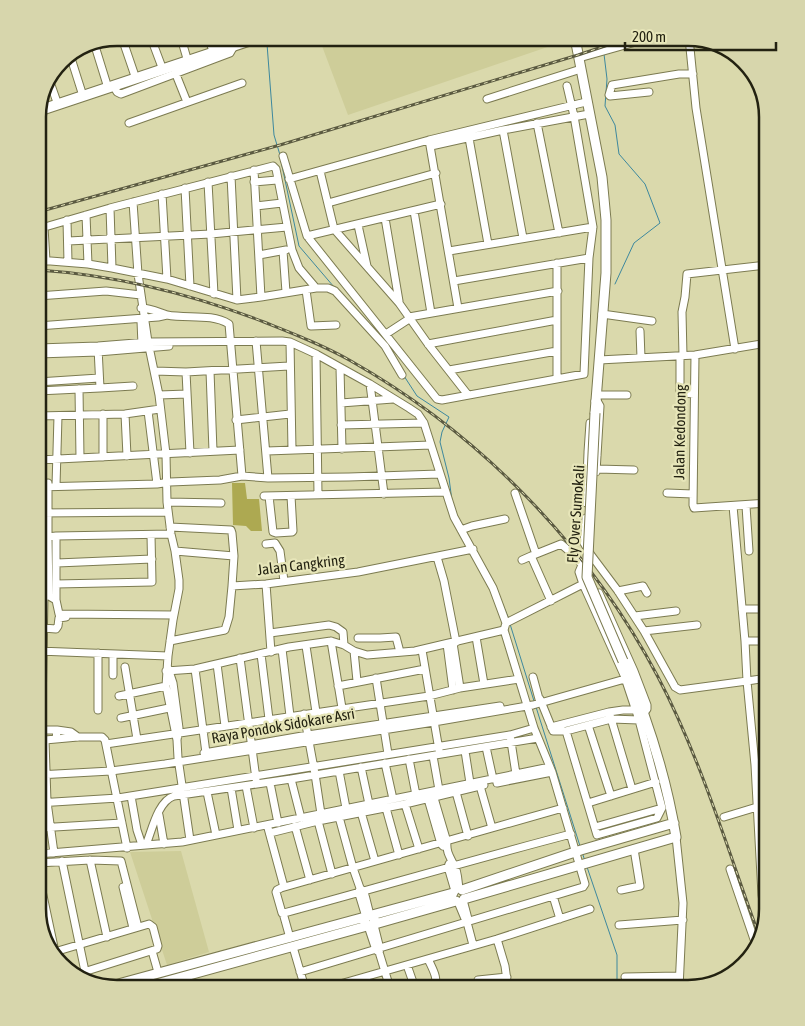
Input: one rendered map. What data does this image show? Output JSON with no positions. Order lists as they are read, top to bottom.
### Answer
{
  "streets": {
    "main road": ["Fly Over Sumokali"],
    "street": ["Jalan Kedondong", "Jalan Cangkring", "Raya Pondok Sidokare Asri"]
  },
  "scale_bar": "200 m"
}
